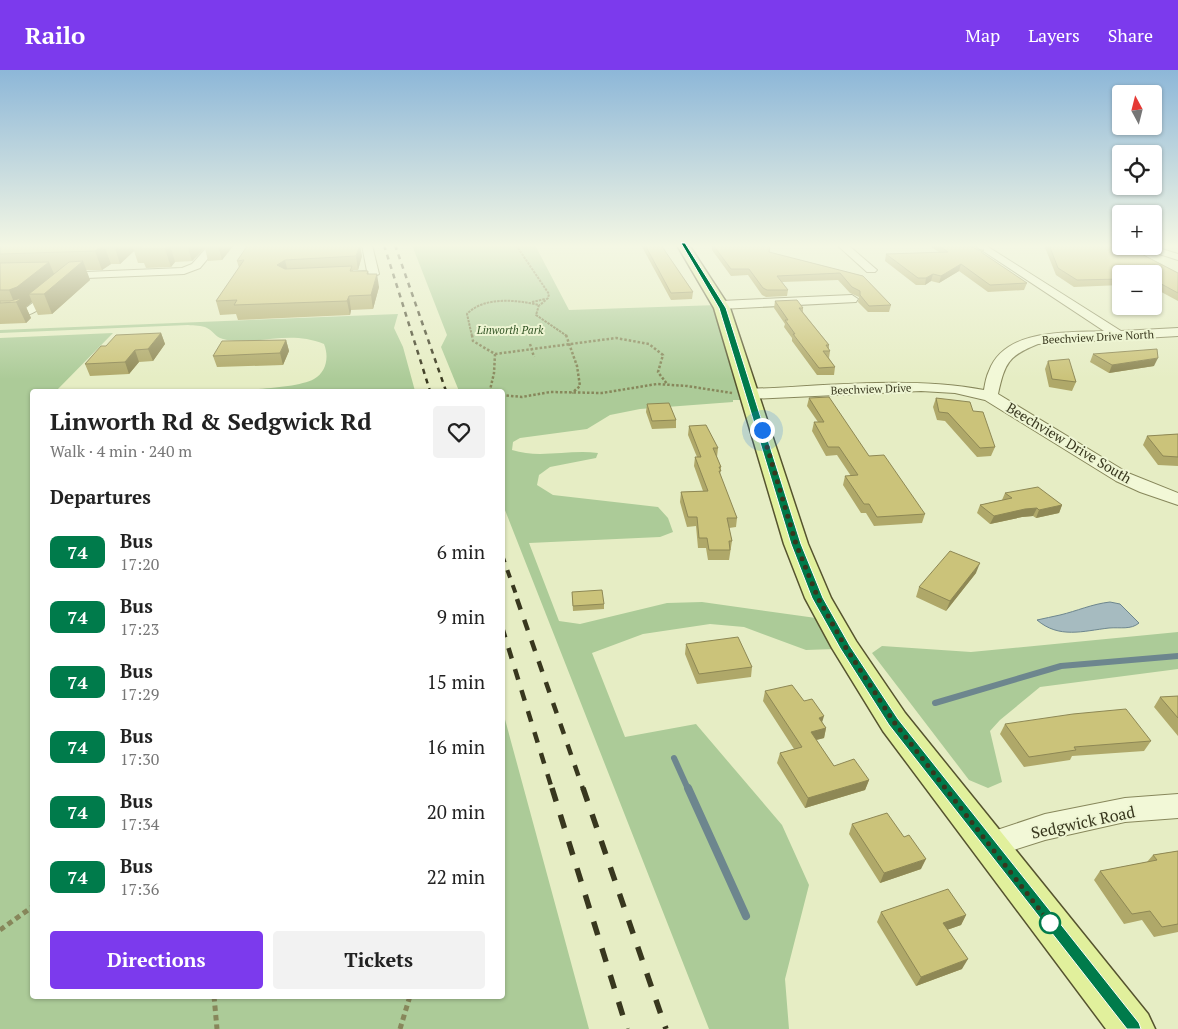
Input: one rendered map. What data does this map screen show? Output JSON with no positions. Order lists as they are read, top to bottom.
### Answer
{
  "streets": {
    "street": [
      "Beechview Drive North",
      "Beechview Drive",
      "Beechview Drive South",
      "Sedgwick Road"
    ]
  },
  "crossings": [
    ["Beechview Drive North", "Beechview Drive"],
    ["Beechview Drive North", "Beechview Drive South"],
    ["Beechview Drive", "Beechview Drive South"]
  ],
  "parks": ["Linworth Park"],
  "lines": ["bus line 74"],
  "north": "top",
  "page": {
    "header": "Railo",
    "nav": ["Map", "Layers", "Share"],
    "map_buttons": ["+", "−"],
    "heading": [
      ["Linworth Rd & Sedgwick Rd", "Walk · 4 min · 240 m"],
      "Departures"
    ],
    "list": [
      {
        "mark": "74",
        "name": "Bus",
        "note": "17:20",
        "value": "6 min"
      },
      {
        "mark": "74",
        "name": "Bus",
        "note": "17:23",
        "value": "9 min"
      },
      {
        "mark": "74",
        "name": "Bus",
        "note": "17:29",
        "value": "15 min"
      },
      {
        "mark": "74",
        "name": "Bus",
        "note": "17:30",
        "value": "16 min"
      },
      {
        "mark": "74",
        "name": "Bus",
        "note": "17:34",
        "value": "20 min"
      },
      {
        "mark": "74",
        "name": "Bus",
        "note": "17:36",
        "value": "22 min"
      }
    ],
    "buttons": ["Directions", "Tickets"]
  }
}
